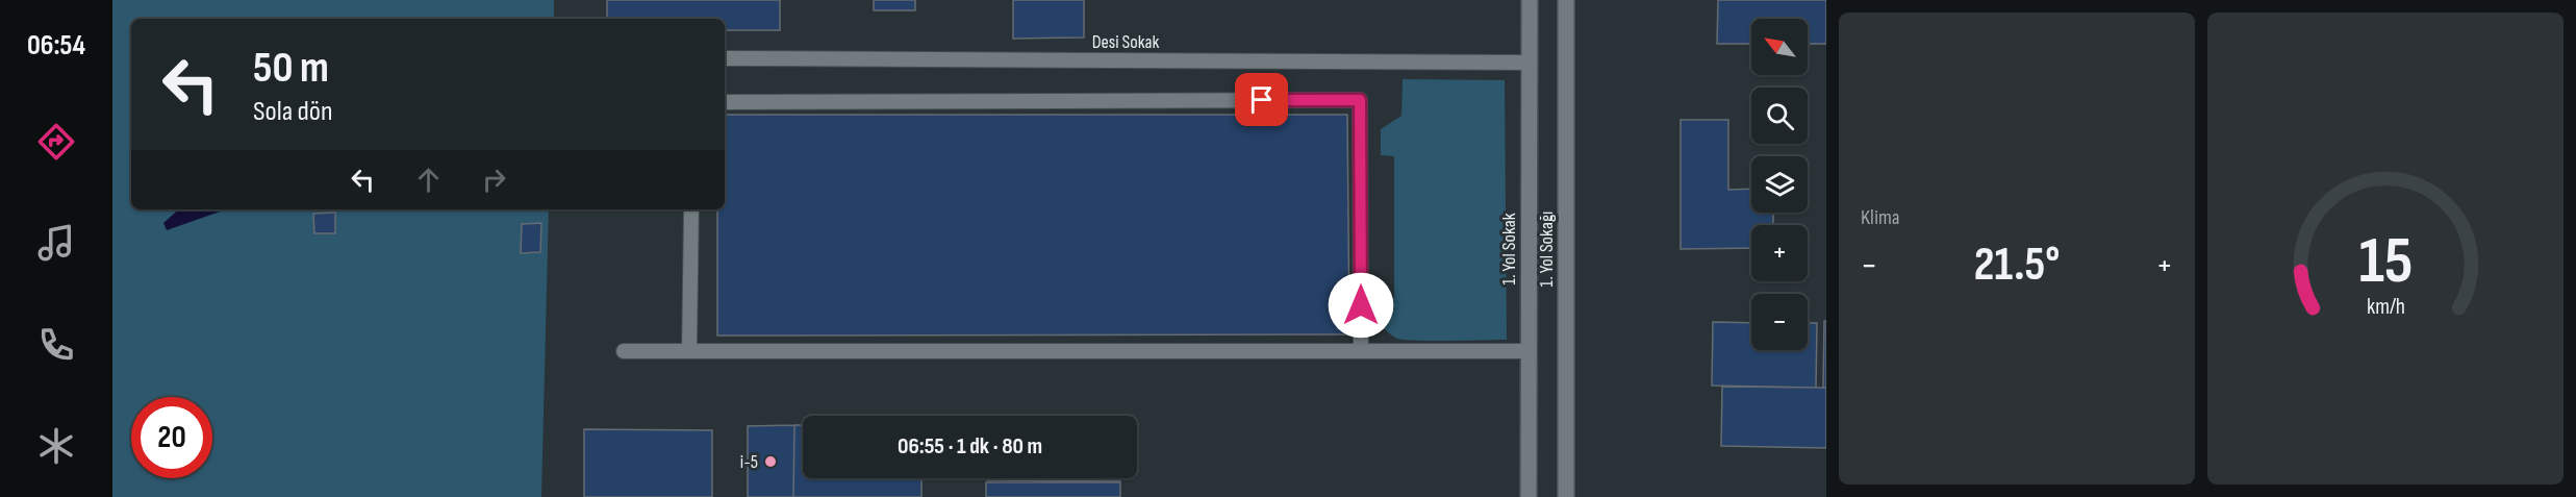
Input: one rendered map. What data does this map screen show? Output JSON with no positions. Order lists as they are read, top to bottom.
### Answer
{
  "streets": {
    "street": ["1. Yol Sokak", "1. Yol Sokağı"],
    "lane": ["Desi Sokak"]
  },
  "crossings": [
    ["Desi Sokak", "1. Yol Sokak"]
  ],
  "places": ["i-5"],
  "north": "top left",
  "page": {
    "tabs": "06:54",
    "tile": "Klima",
    "map_buttons": ["+", "−"],
    "turn": ["50 m", "Sola dön"],
    "heat": ["−", "21.5°", "+"],
    "limit": "20",
    "trip": "06:55 · 1 dk · 80 m",
    "gauge": ["15", "km/h"]
  }
}
